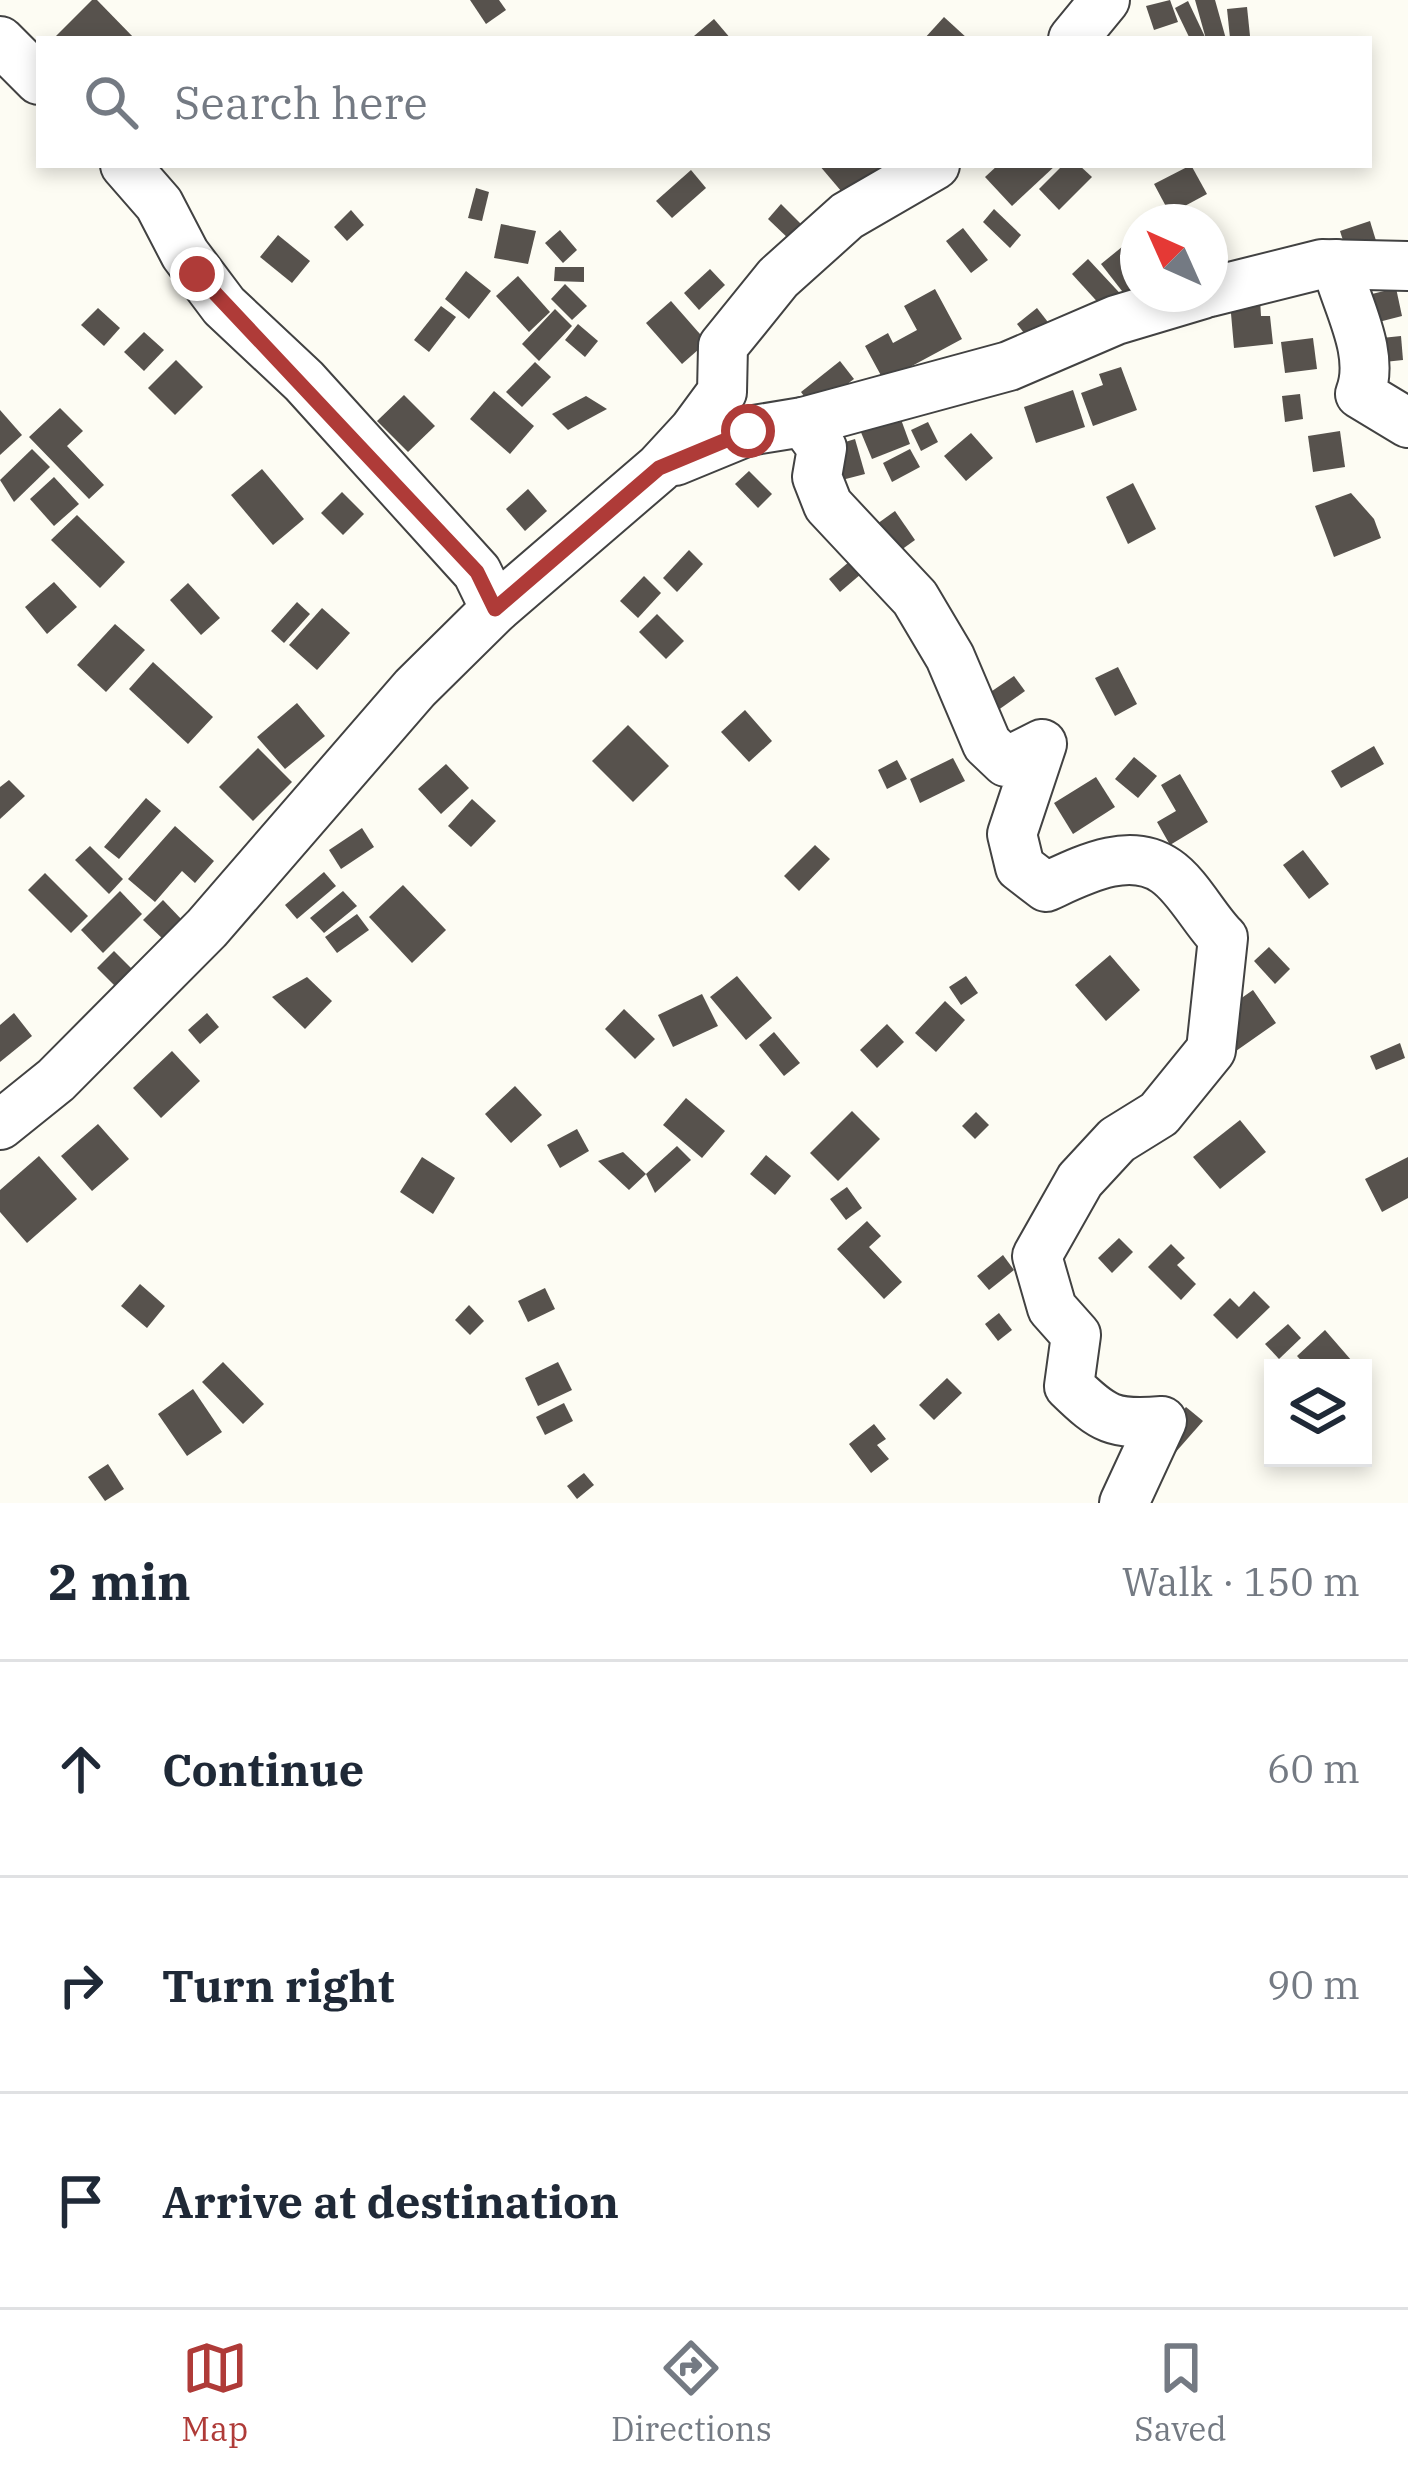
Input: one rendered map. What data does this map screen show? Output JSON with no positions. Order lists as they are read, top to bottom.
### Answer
{
  "north": "top left",
  "page": {
    "search": "Search here",
    "heading": ["2 min", "Walk · 150 m"],
    "list": [
      ["Continue", "60 m"],
      ["Turn right", "90 m"],
      "Arrive at destination"
    ],
    "nav": ["Map", "Directions", "Saved"]
  }
}
